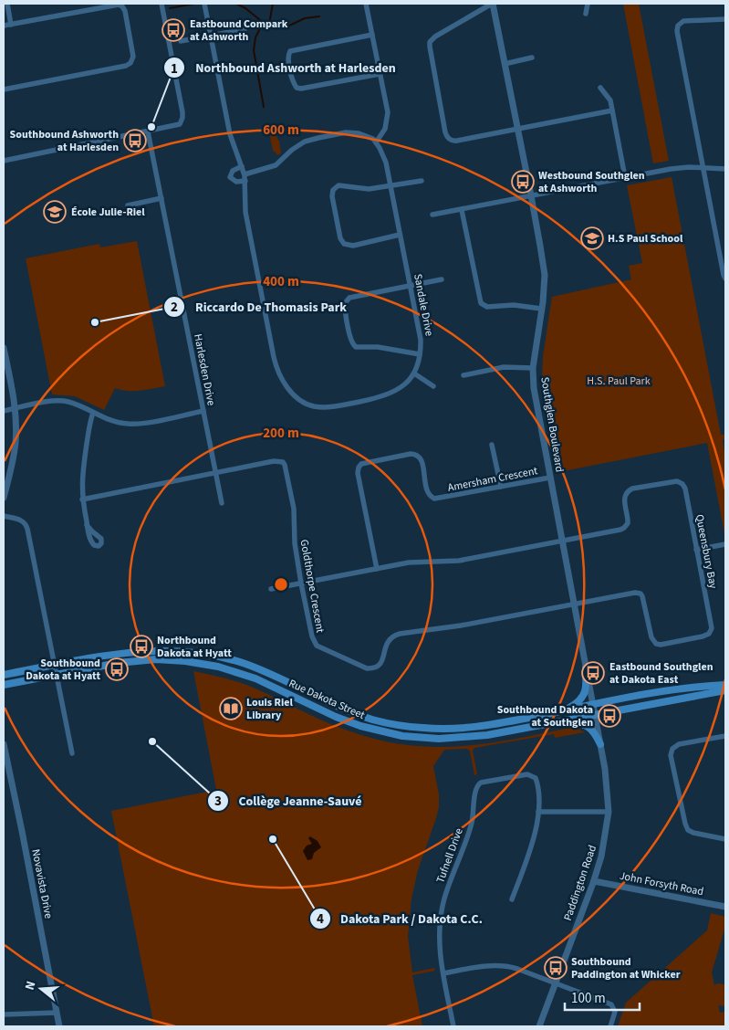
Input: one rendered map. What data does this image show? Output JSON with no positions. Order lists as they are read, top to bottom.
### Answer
{
  "streets": {
    "main road": ["Rue Dakota Street"],
    "street": [
      "Sandale Drive",
      "Harlesden Drive",
      "Southglen Boulevard",
      "Amersham Crescent",
      "Queensbury Bay",
      "Goldthorpe Crescent",
      "Tufnell Drive",
      "Paddington Road",
      "Novavista Drive",
      "John Forsyth Road"
    ]
  },
  "crossings": [
    ["Harlesden Drive", "Goldthorpe Crescent"],
    ["Southglen Boulevard", "Amersham Crescent"],
    ["Southglen Boulevard", "Queensbury Bay"],
    ["Southglen Boulevard", "Goldthorpe Crescent"],
    ["Southglen Boulevard", "Rue Dakota Street"],
    ["Southglen Boulevard", "Paddington Road"],
    ["Queensbury Bay", "Goldthorpe Crescent"],
    ["Rue Dakota Street", "Paddington Road"],
    ["Paddington Road", "John Forsyth Road"]
  ],
  "parks": ["H.S. Paul Park"],
  "places": {
    "bus stop": [
      "Eastbound Compark at Ashworth",
      "Southbound Ashworth at Harlesden",
      "Westbound Southglen at Ashworth",
      "Northbound Dakota at Hyatt",
      "Southbound Dakota at Hyatt",
      "Eastbound Southglen at Dakota East",
      "Southbound Dakota at Southglen",
      "Southbound Paddington at Whicker"
    ],
    "other": [
      "Northbound Ashworth at Harlesden",
      "Riccardo De Thomasis Park",
      "Collège Jeanne-Sauvé",
      "Dakota Park / Dakota C.C."
    ],
    "school or university": ["École Julie-Riel", "H.S Paul School"],
    "library": ["Louis Riel Library"]
  },
  "scale_bar": "100 m",
  "north": "left",
  "rings": ["600 m", "400 m", "200 m"]
}
